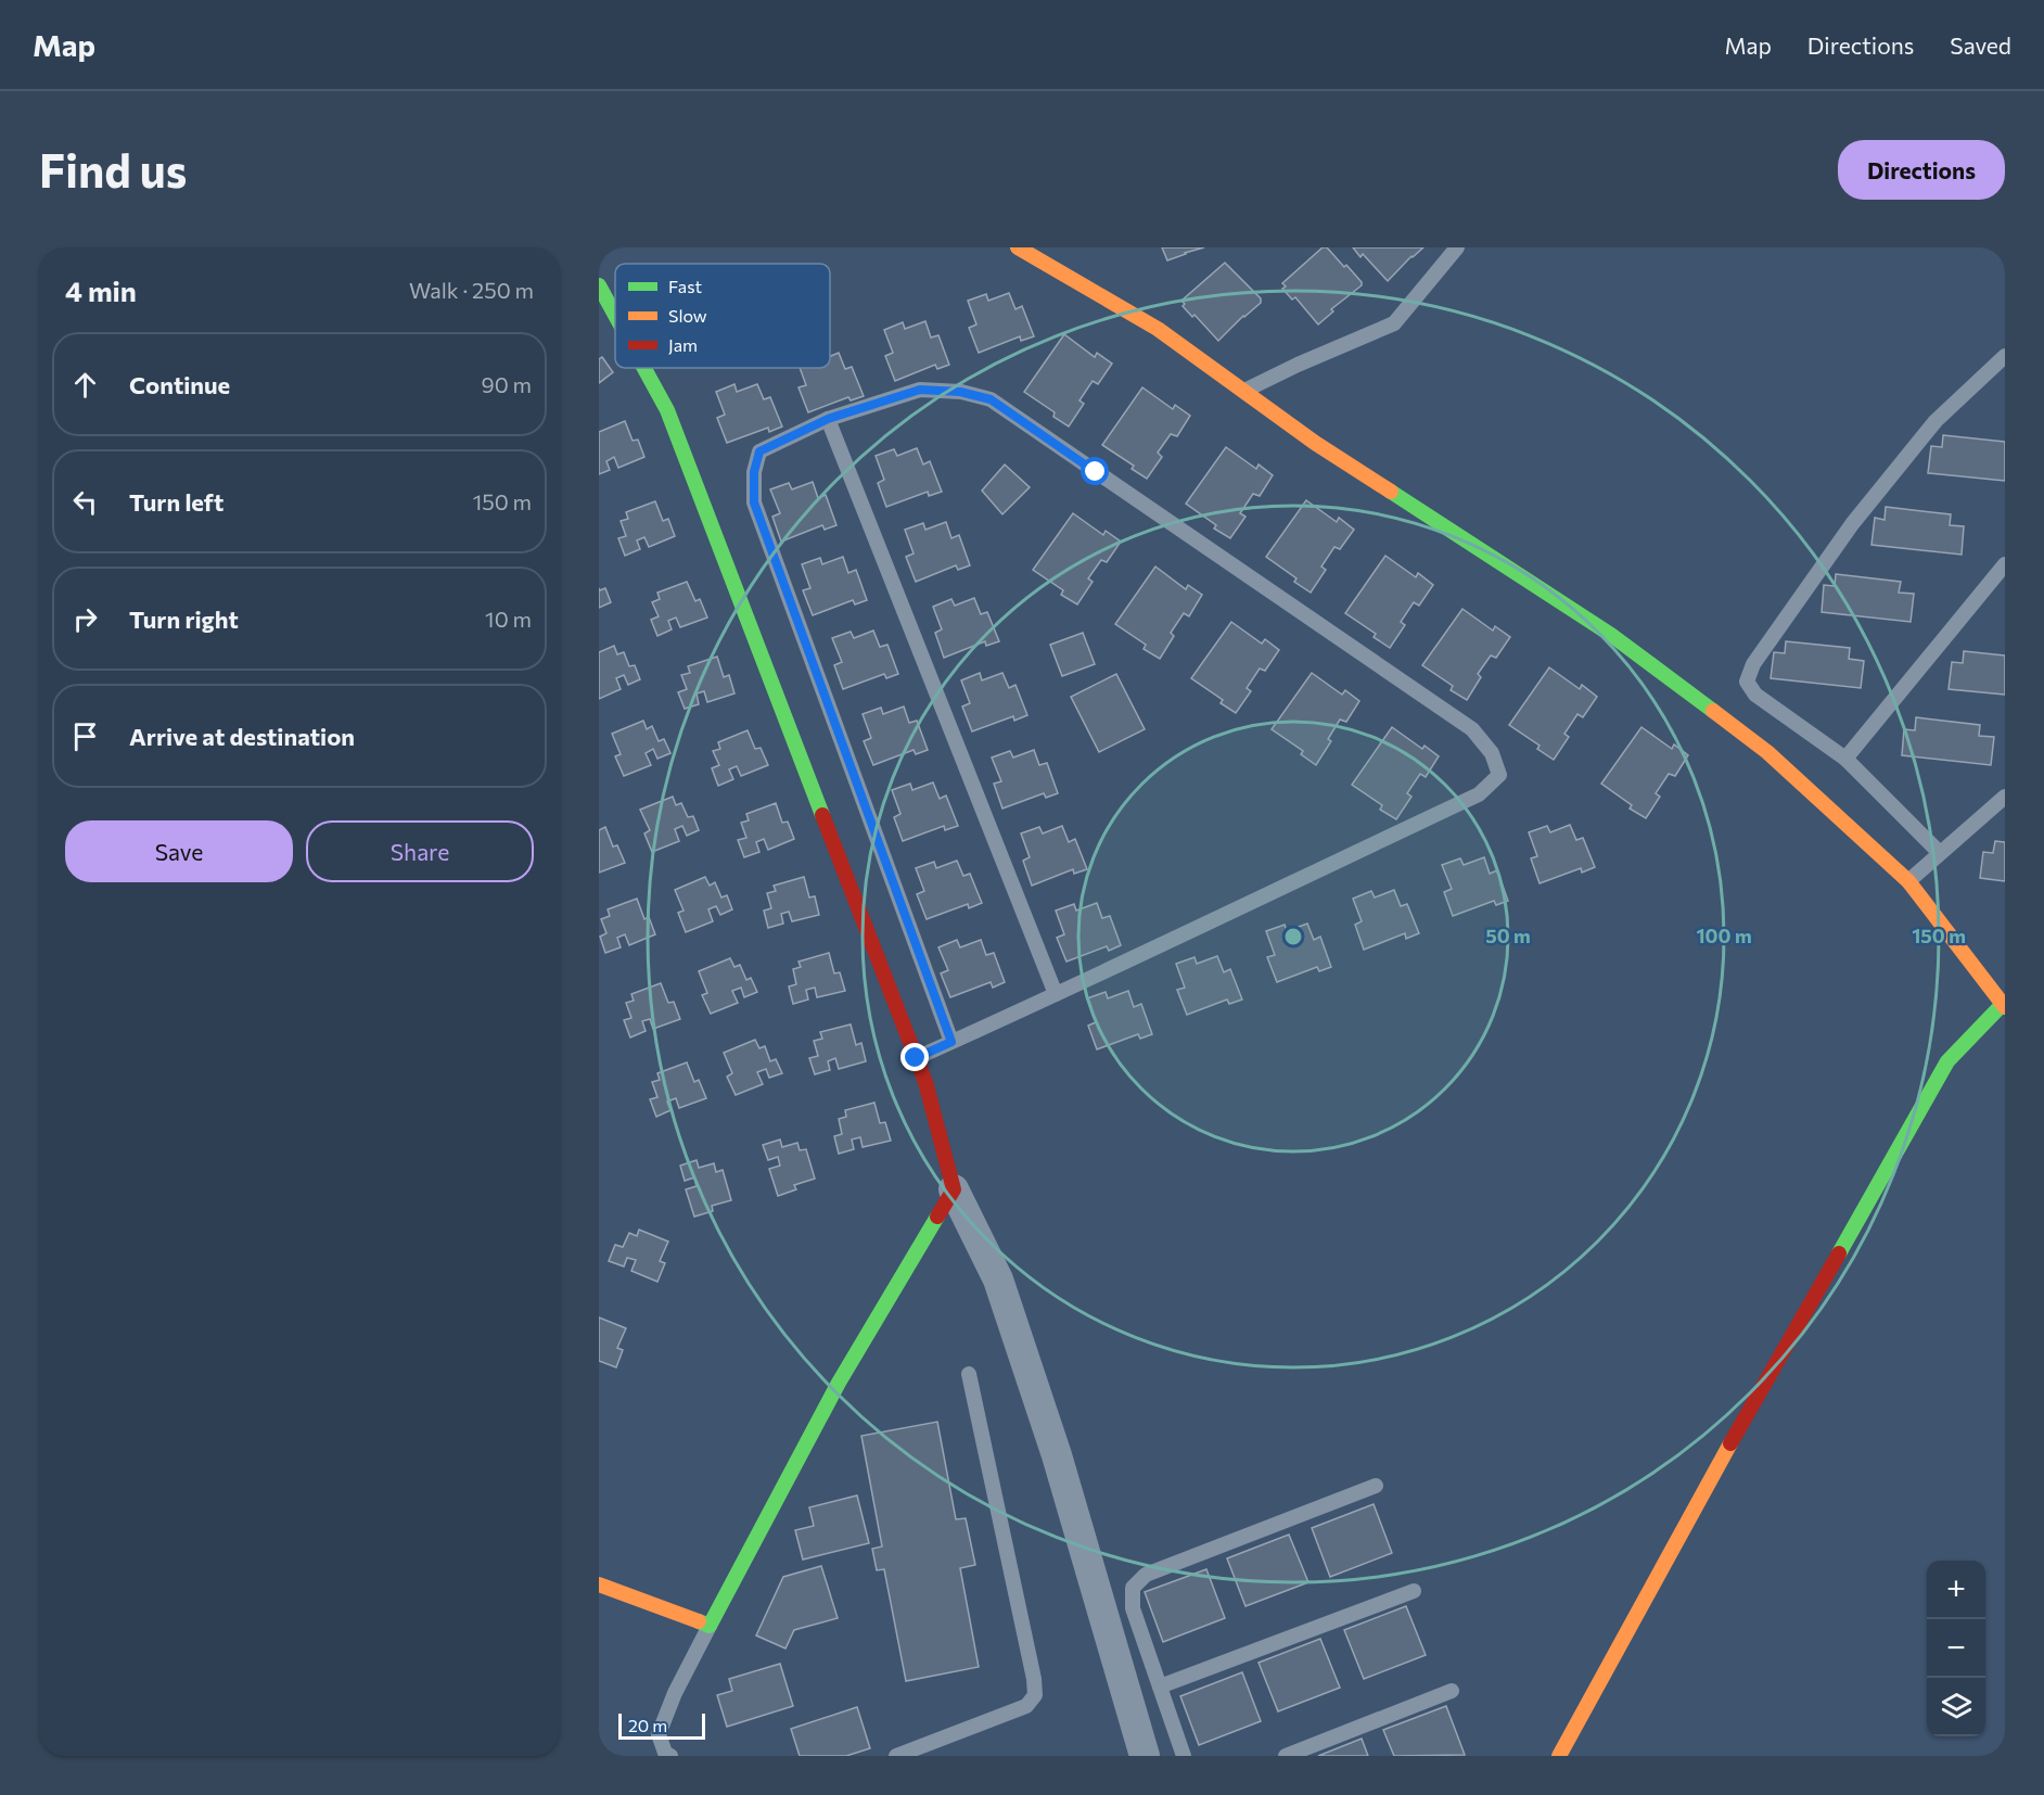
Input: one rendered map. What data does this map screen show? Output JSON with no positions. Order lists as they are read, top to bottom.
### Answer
{
  "legend": ["Fast", "Slow", "Jam"],
  "scale_bar": "20 m",
  "page": {
    "header": "Map",
    "nav": ["Map", "Directions", "Saved"],
    "buttons": [
      "Directions",
      ["Save", "Share"]
    ],
    "title": "Find us",
    "heading": ["4 min", "Walk · 250 m"],
    "list": [
      ["Continue", "90 m"],
      ["Turn left", "150 m"],
      ["Turn right", "10 m"],
      "Arrive at destination"
    ],
    "map_buttons": ["+", "−"],
    "scale": "20 m"
  },
  "rings": ["50 m", "100 m", "150 m"]
}
